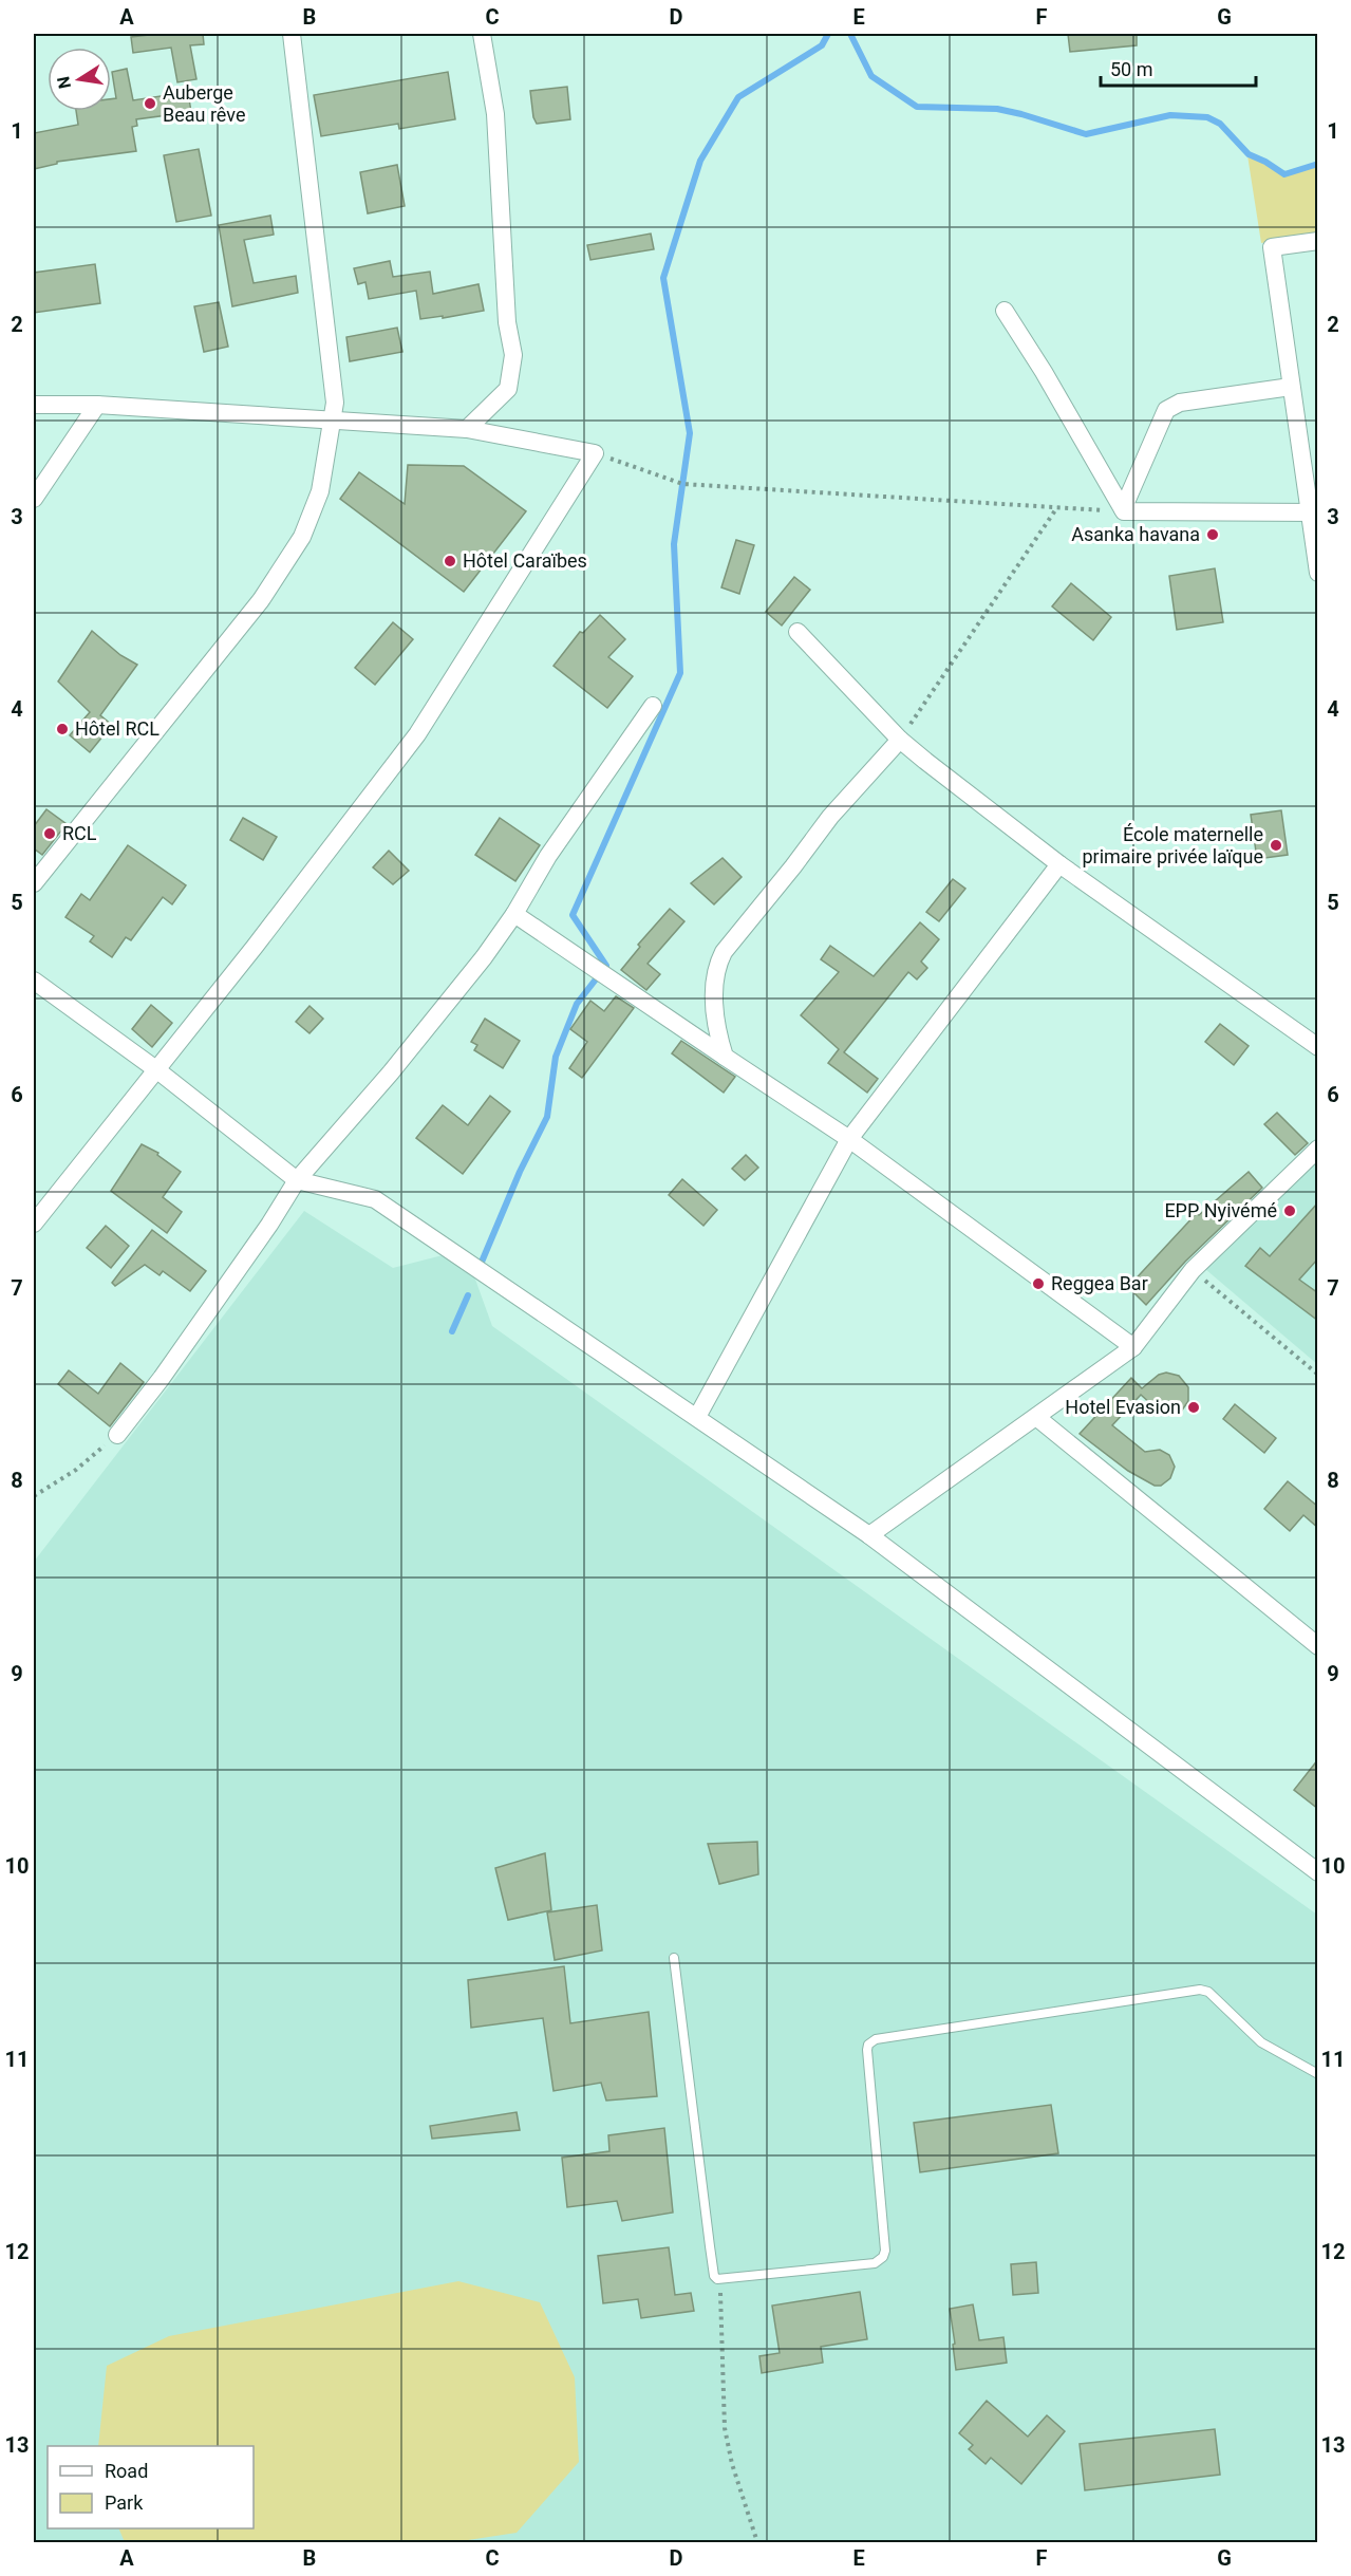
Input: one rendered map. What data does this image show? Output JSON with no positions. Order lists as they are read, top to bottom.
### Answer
{
  "places": [
    "Auberge Beau rêve",
    "Asanka havana",
    "Hôtel Caraïbes",
    "Hôtel RCL",
    "RCL",
    "École maternelle primaire privée laïque",
    "EPP Nyivémé",
    "Reggea Bar",
    "Hotel Evasion"
  ],
  "legend": ["Road", "Park"],
  "scale_bar": "50 m",
  "north": "left",
  "grid": {
    "columns": [
      "A",
      "B",
      "C",
      "D",
      "E",
      "F",
      "G"
    ],
    "rows": [
      "1",
      "2",
      "3",
      "4",
      "5",
      "6",
      "7",
      "8",
      "9",
      "10",
      "11",
      "12",
      "13"
    ]
  }
}
